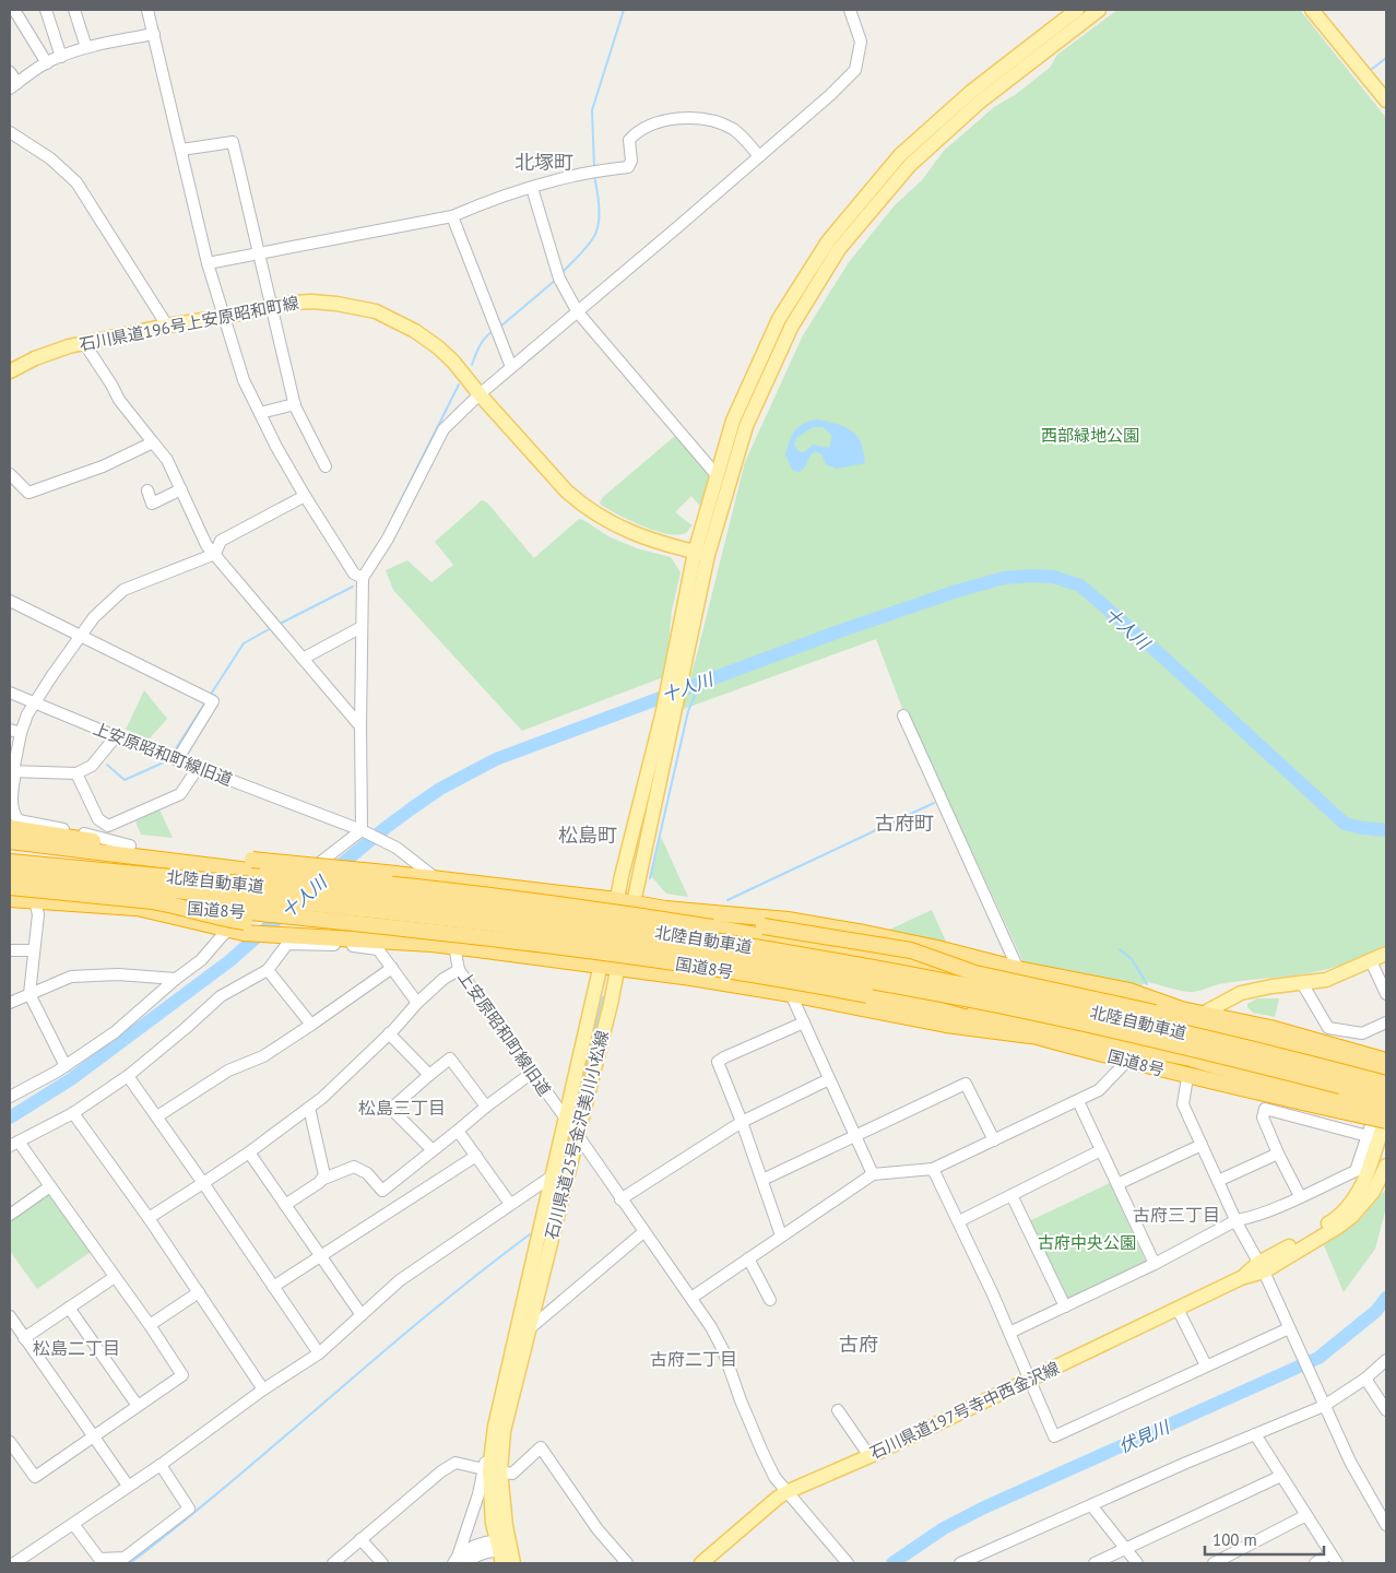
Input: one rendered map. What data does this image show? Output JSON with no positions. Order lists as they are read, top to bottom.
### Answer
{
  "streets": {
    "highway": ["北陸自動車道", "国道8号"],
    "main road": ["石川県道196号上安原昭和町線", "石川県道25号金沢美川小松線", "石川県道197号寺中西金沢線"],
    "street": ["上安原昭和町線旧道"]
  },
  "crossings": [
    ["上安原昭和町線旧道", "石川県道25号金沢美川小松線"],
    ["上安原昭和町線旧道", "石川県道197号寺中西金沢線"]
  ],
  "districts": [
    "北塚町",
    "古府町",
    "松島町",
    "松島三丁目",
    "古府三丁目",
    "古府",
    "松島二丁目",
    "古府二丁目"
  ],
  "water": ["十人川", "伏見川"],
  "parks": ["西部緑地公園", "古府中央公園"],
  "scale_bar": "100 m"
}
